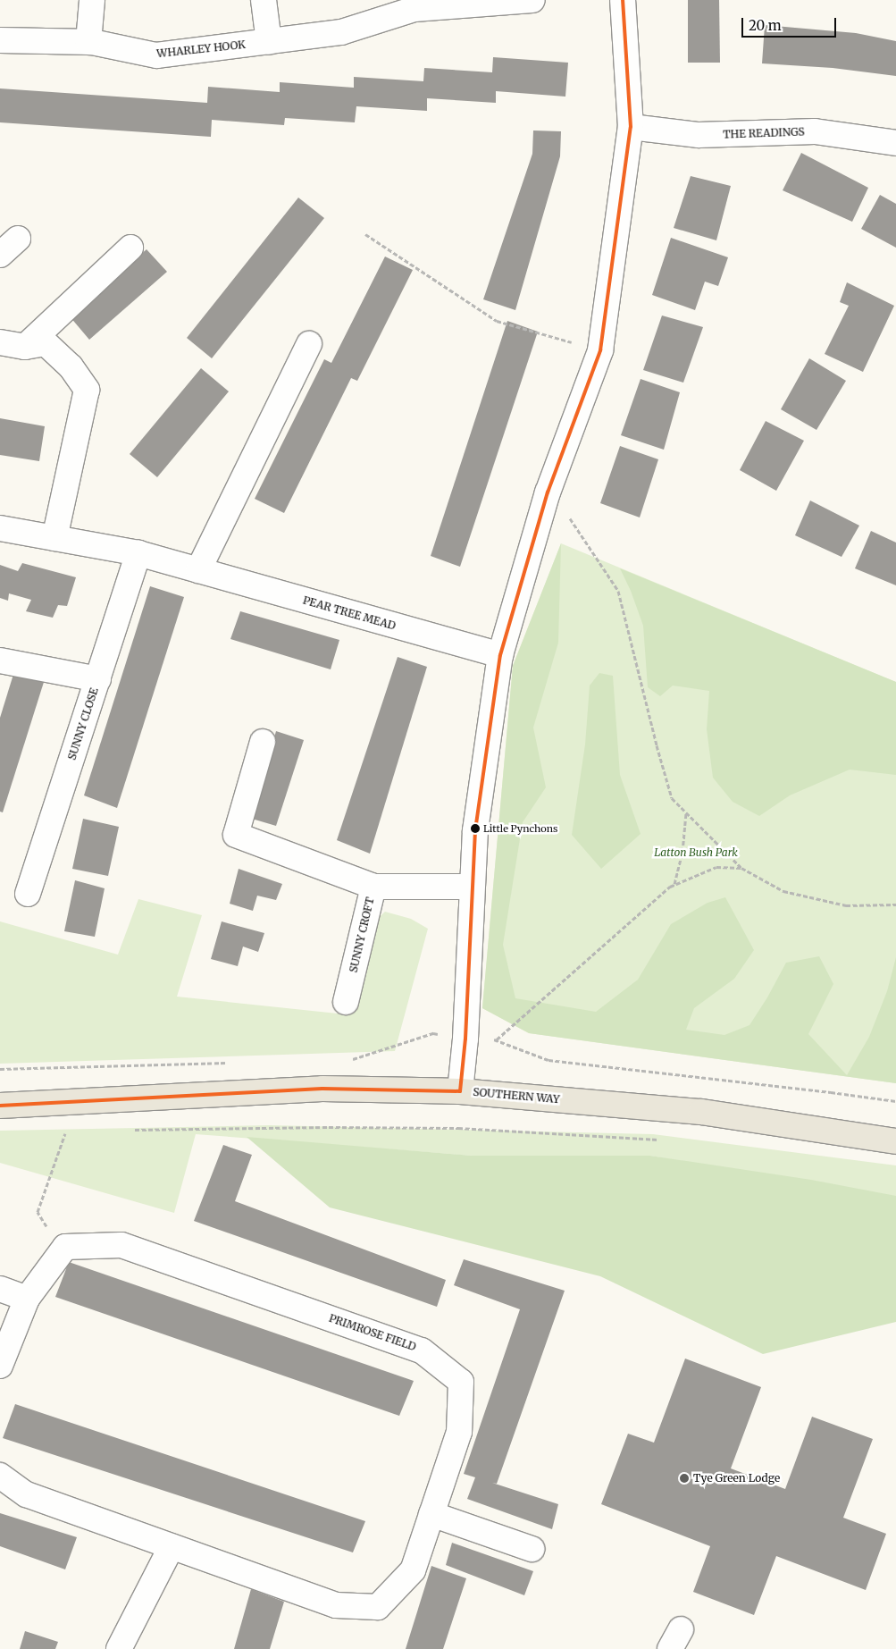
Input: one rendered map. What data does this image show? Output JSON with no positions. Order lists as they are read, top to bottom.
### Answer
{
  "streets": {
    "main road": ["SOUTHERN WAY"],
    "street": [
      "WHARLEY HOOK",
      "THE READINGS",
      "PEAR TREE MEAD",
      "SUNNY CLOSE",
      "SUNNY CROFT",
      "PRIMROSE FIELD"
    ]
  },
  "crossings": [
    ["PEAR TREE MEAD", "SUNNY CLOSE"]
  ],
  "parks": ["Latton Bush Park"],
  "places": ["Little Pynchons", "Tye Green Lodge"],
  "scale_bar": "20 m"
}
